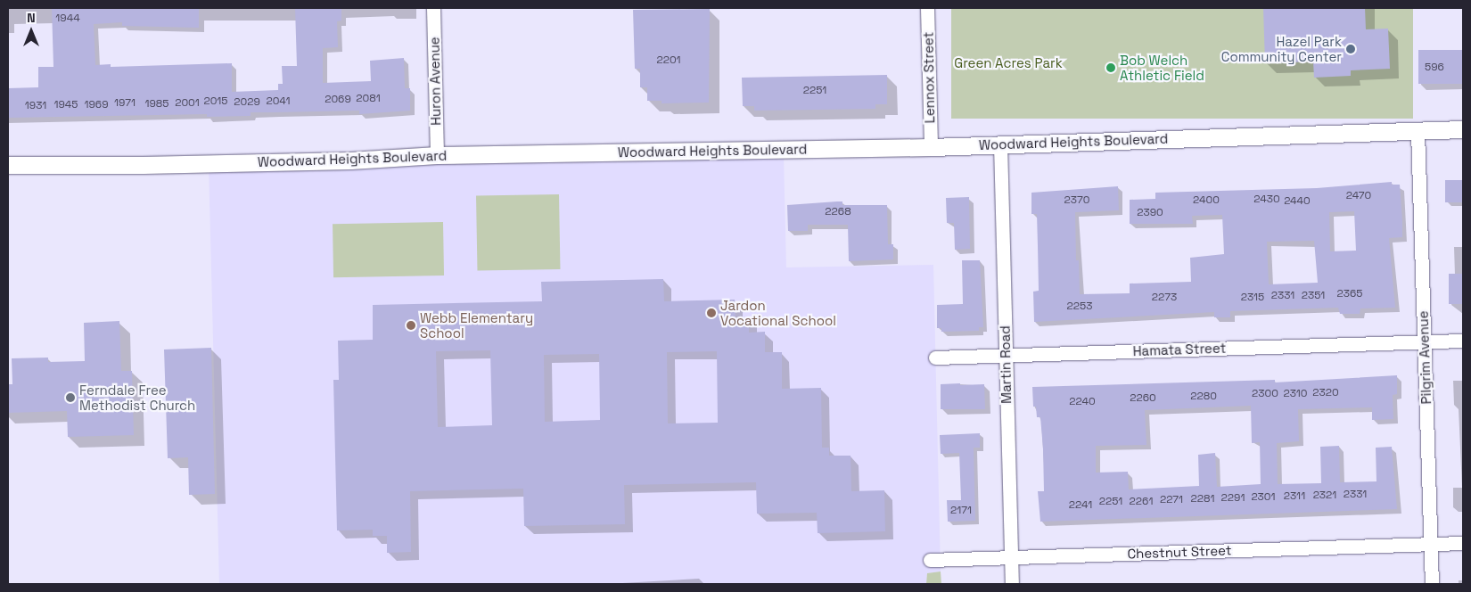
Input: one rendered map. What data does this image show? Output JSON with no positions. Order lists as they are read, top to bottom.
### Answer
{
  "streets": {
    "street": [
      "Lennox Street",
      "Huron Avenue",
      "Woodward Heights Boulevard",
      "Hamata Street",
      "Pilgrim Avenue",
      "Martin Road",
      "Chestnut Street"
    ]
  },
  "crossings": [
    ["Lennox Street", "Woodward Heights Boulevard"],
    ["Huron Avenue", "Woodward Heights Boulevard"],
    ["Woodward Heights Boulevard", "Pilgrim Avenue"],
    ["Woodward Heights Boulevard", "Martin Road"],
    ["Hamata Street", "Pilgrim Avenue"],
    ["Hamata Street", "Martin Road"],
    ["Pilgrim Avenue", "Chestnut Street"],
    ["Martin Road", "Chestnut Street"]
  ],
  "parks": ["Green Acres Park"],
  "places": [
    "Hazel Park Community Center",
    "Bob Welch Athletic Field",
    "Jardon Vocational School",
    "Webb Elementary School",
    "Ferndale Free Methodist Church"
  ],
  "house_numbers": [
    "1944",
    "2201",
    "596",
    "2251",
    "2081",
    "2069",
    "2015",
    "2041",
    "2029",
    "1971",
    "2001",
    "1985",
    "1945",
    "1969",
    "1931",
    "2470",
    "2430",
    "2370",
    "2400",
    "2440",
    "2268",
    "2390",
    "2365",
    "2331",
    "2351",
    "2273",
    "2315",
    "2253",
    "2320",
    "2300",
    "2310",
    "2280",
    "2260",
    "2240",
    "2331",
    "2321",
    "2311",
    "2301",
    "2291",
    "2281",
    "2271",
    "2251",
    "2261",
    "2241",
    "2171"
  ],
  "north": "top"
}
